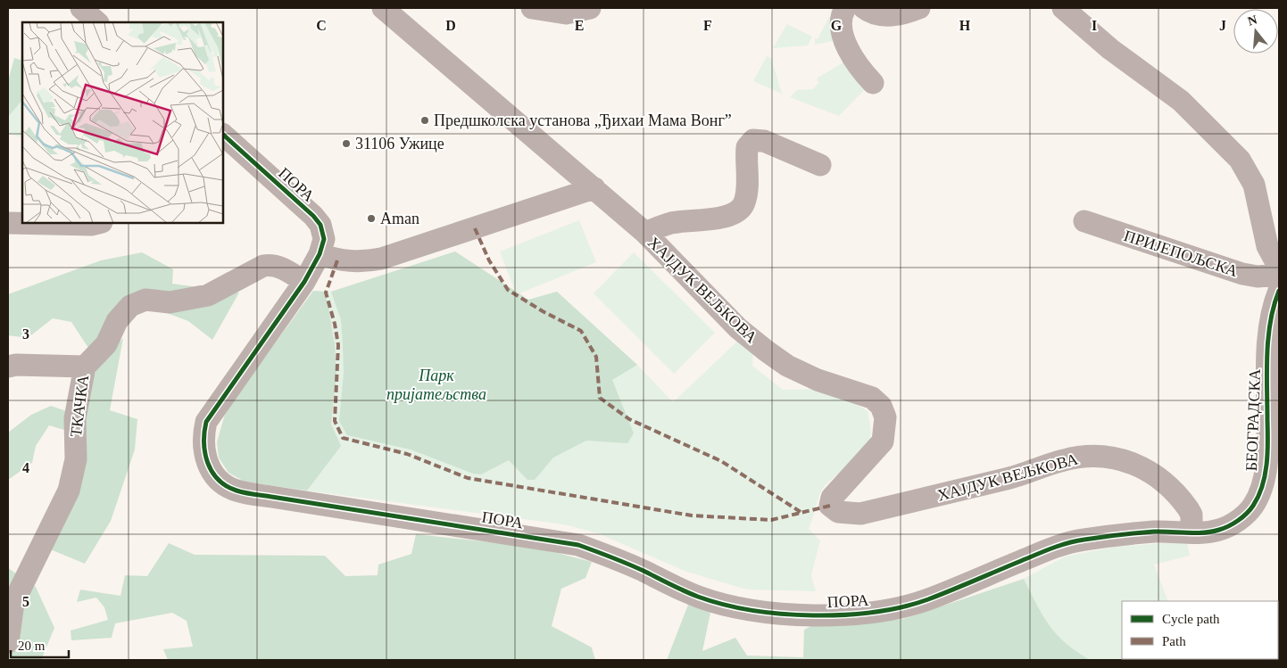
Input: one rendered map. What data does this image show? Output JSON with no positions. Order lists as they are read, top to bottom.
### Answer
{
  "streets": {
    "street": [
      "ПОРА",
      "ПРИЈЕПОЉСКА",
      "ХАЈДУК ВЕЉКОВА",
      "ТКАЧКА",
      "БЕОГРАДСКА"
    ]
  },
  "crossings": [
    ["ПОРА", "ХАЈДУК ВЕЉКОВА"],
    ["ПОРА", "ТКАЧКА"],
    ["ПОРА", "БЕОГРАДСКА"],
    ["ХАЈДУК ВЕЉКОВА", "БЕОГРАДСКА"]
  ],
  "parks": ["Парк пријатељства"],
  "places": ["Предшколска установа „Ђихаи Мама Вонг”", "31106 Ужице", "Aman"],
  "legend": ["Cycle path", "Path"],
  "scale_bar": "20 m",
  "north": "top",
  "grid": {
    "columns": [
      "C",
      "D",
      "E",
      "F",
      "G",
      "H",
      "I",
      "J"
    ],
    "rows": ["3", "4", "5"]
  }
}
